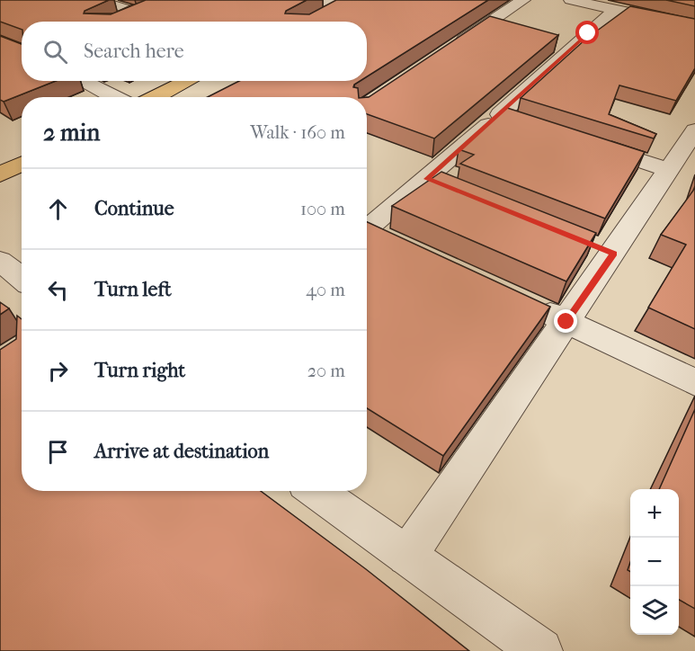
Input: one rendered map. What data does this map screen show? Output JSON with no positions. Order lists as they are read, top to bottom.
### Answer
{
  "page": {
    "search": "Search here",
    "heading": ["2 min", "Walk · 160 m"],
    "list": [
      ["Continue", "100 m"],
      ["Turn left", "40 m"],
      ["Turn right", "20 m"],
      "Arrive at destination"
    ],
    "map_buttons": ["+", "−"]
  }
}
